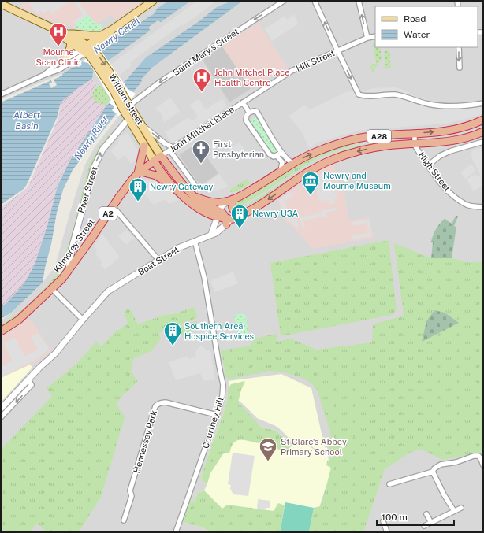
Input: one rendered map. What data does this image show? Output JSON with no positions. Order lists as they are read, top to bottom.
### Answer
{
  "streets": {
    "highway": ["A28", "A2", "Kilmorey Street"],
    "main road": ["William Street"],
    "street": [
      "Saint Mary's Street",
      "Hill Street",
      "John Mitchel Place",
      "High Street",
      "River Street",
      "Boat Street",
      "Courtney Hill",
      "Hennessey Park"
    ]
  },
  "crossings": [
    ["Saint Mary's Street", "William Street"],
    ["Hill Street", "John Mitchel Place"],
    ["William Street", "John Mitchel Place"],
    ["William Street", "A28"],
    ["William Street", "River Street"],
    ["William Street", "A2"],
    ["William Street", "Kilmorey Street"],
    ["John Mitchel Place", "A28"],
    ["John Mitchel Place", "A2"],
    ["A28", "High Street"],
    ["A28", "A2"],
    ["A28", "Boat Street"],
    ["River Street", "Kilmorey Street"],
    ["A2", "Kilmorey Street"],
    ["Boat Street", "Courtney Hill"],
    ["Courtney Hill", "Hennessey Park"]
  ],
  "one_way": ["Saint Mary's Street", "River Street"],
  "water": ["Newry Canal", "Albert Basin", "Newry River"],
  "places": {
    "hospital": ["Mourne Scan Clinic", "John Mitchel Place Health Centre"],
    "church": ["First Presbyterian"],
    "museum": ["Newry and Mourne Museum"],
    "building": ["Newry Gateway", "Newry U3A", "Southern Area Hospice Services"],
    "school or university": ["St Clare's Abbey Primary School"]
  },
  "legend": ["Road", "Water"],
  "scale_bar": "100 m"
}
